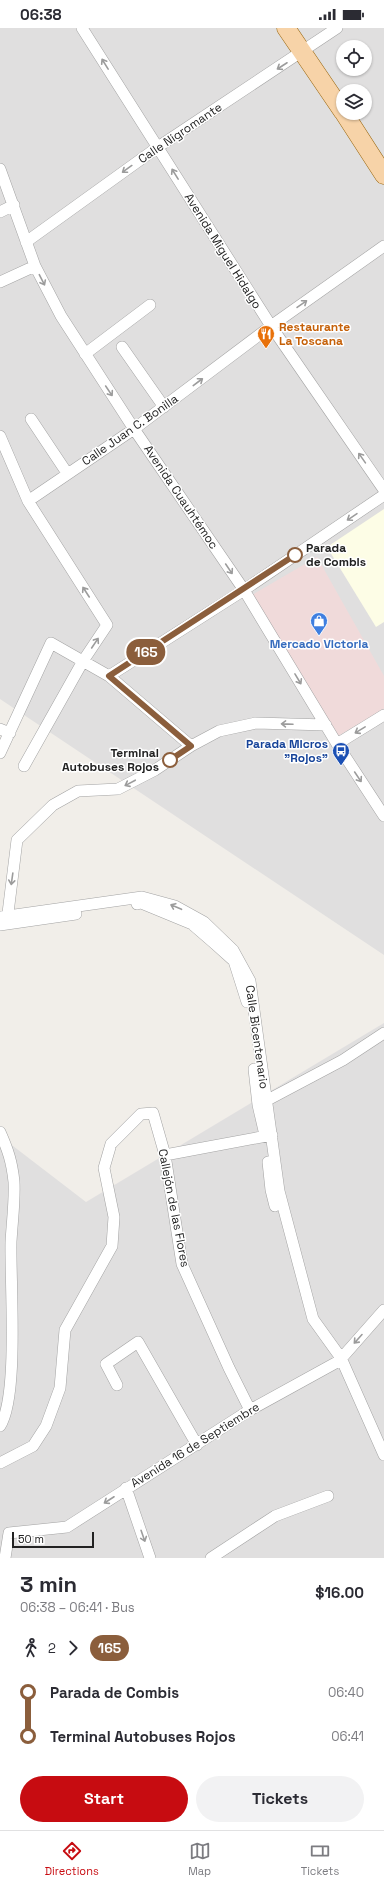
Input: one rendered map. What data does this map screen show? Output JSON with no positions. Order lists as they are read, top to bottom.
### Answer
{
  "streets": {
    "street": [
      "Calle Nigromante",
      "Avenida Miguel Hidalgo",
      "Calle Juan C. Bonilla",
      "Avenida Cuauhtémoc",
      "Calle Bicentenario",
      "Callejón de las Flores",
      "Avenida 16 de Septiembre"
    ]
  },
  "crossings": [
    ["Calle Nigromante", "Avenida Miguel Hidalgo"],
    ["Calle Nigromante", "Avenida Cuauhtémoc"],
    ["Avenida Miguel Hidalgo", "Calle Juan C. Bonilla"],
    ["Calle Juan C. Bonilla", "Avenida Cuauhtémoc"],
    ["Calle Bicentenario", "Avenida 16 de Septiembre"],
    ["Callejón de las Flores", "Avenida 16 de Septiembre"]
  ],
  "one_way": [
    "Calle Nigromante",
    "Avenida Miguel Hidalgo",
    "Calle Juan C. Bonilla",
    "Avenida Cuauhtémoc",
    "Avenida 16 de Septiembre"
  ],
  "places": {
    "restaurant": ["Restaurante La Toscana"],
    "other": ["Parada de Combis", "Terminal Autobuses Rojos"],
    "shop": ["Mercado Victoria"],
    "bus stop": ["Parada Micros \"Rojos\""]
  },
  "lines": ["bus line 165"],
  "scale_bar": "50 m",
  "page": {
    "status": "06:38",
    "on_map": "165",
    "scale": "50 m",
    "heading": ["3 min", "06:38 – 06:41 · Bus", "$16.00"],
    "legs": ["2", "165"],
    "list": [
      {
        "name": "Parada de Combis",
        "value": "06:40"
      },
      {
        "name": "Terminal Autobuses Rojos",
        "value": "06:41"
      }
    ],
    "buttons": ["Start", "Tickets"],
    "tabs": ["Directions", "Map", "Tickets"]
  }
}
